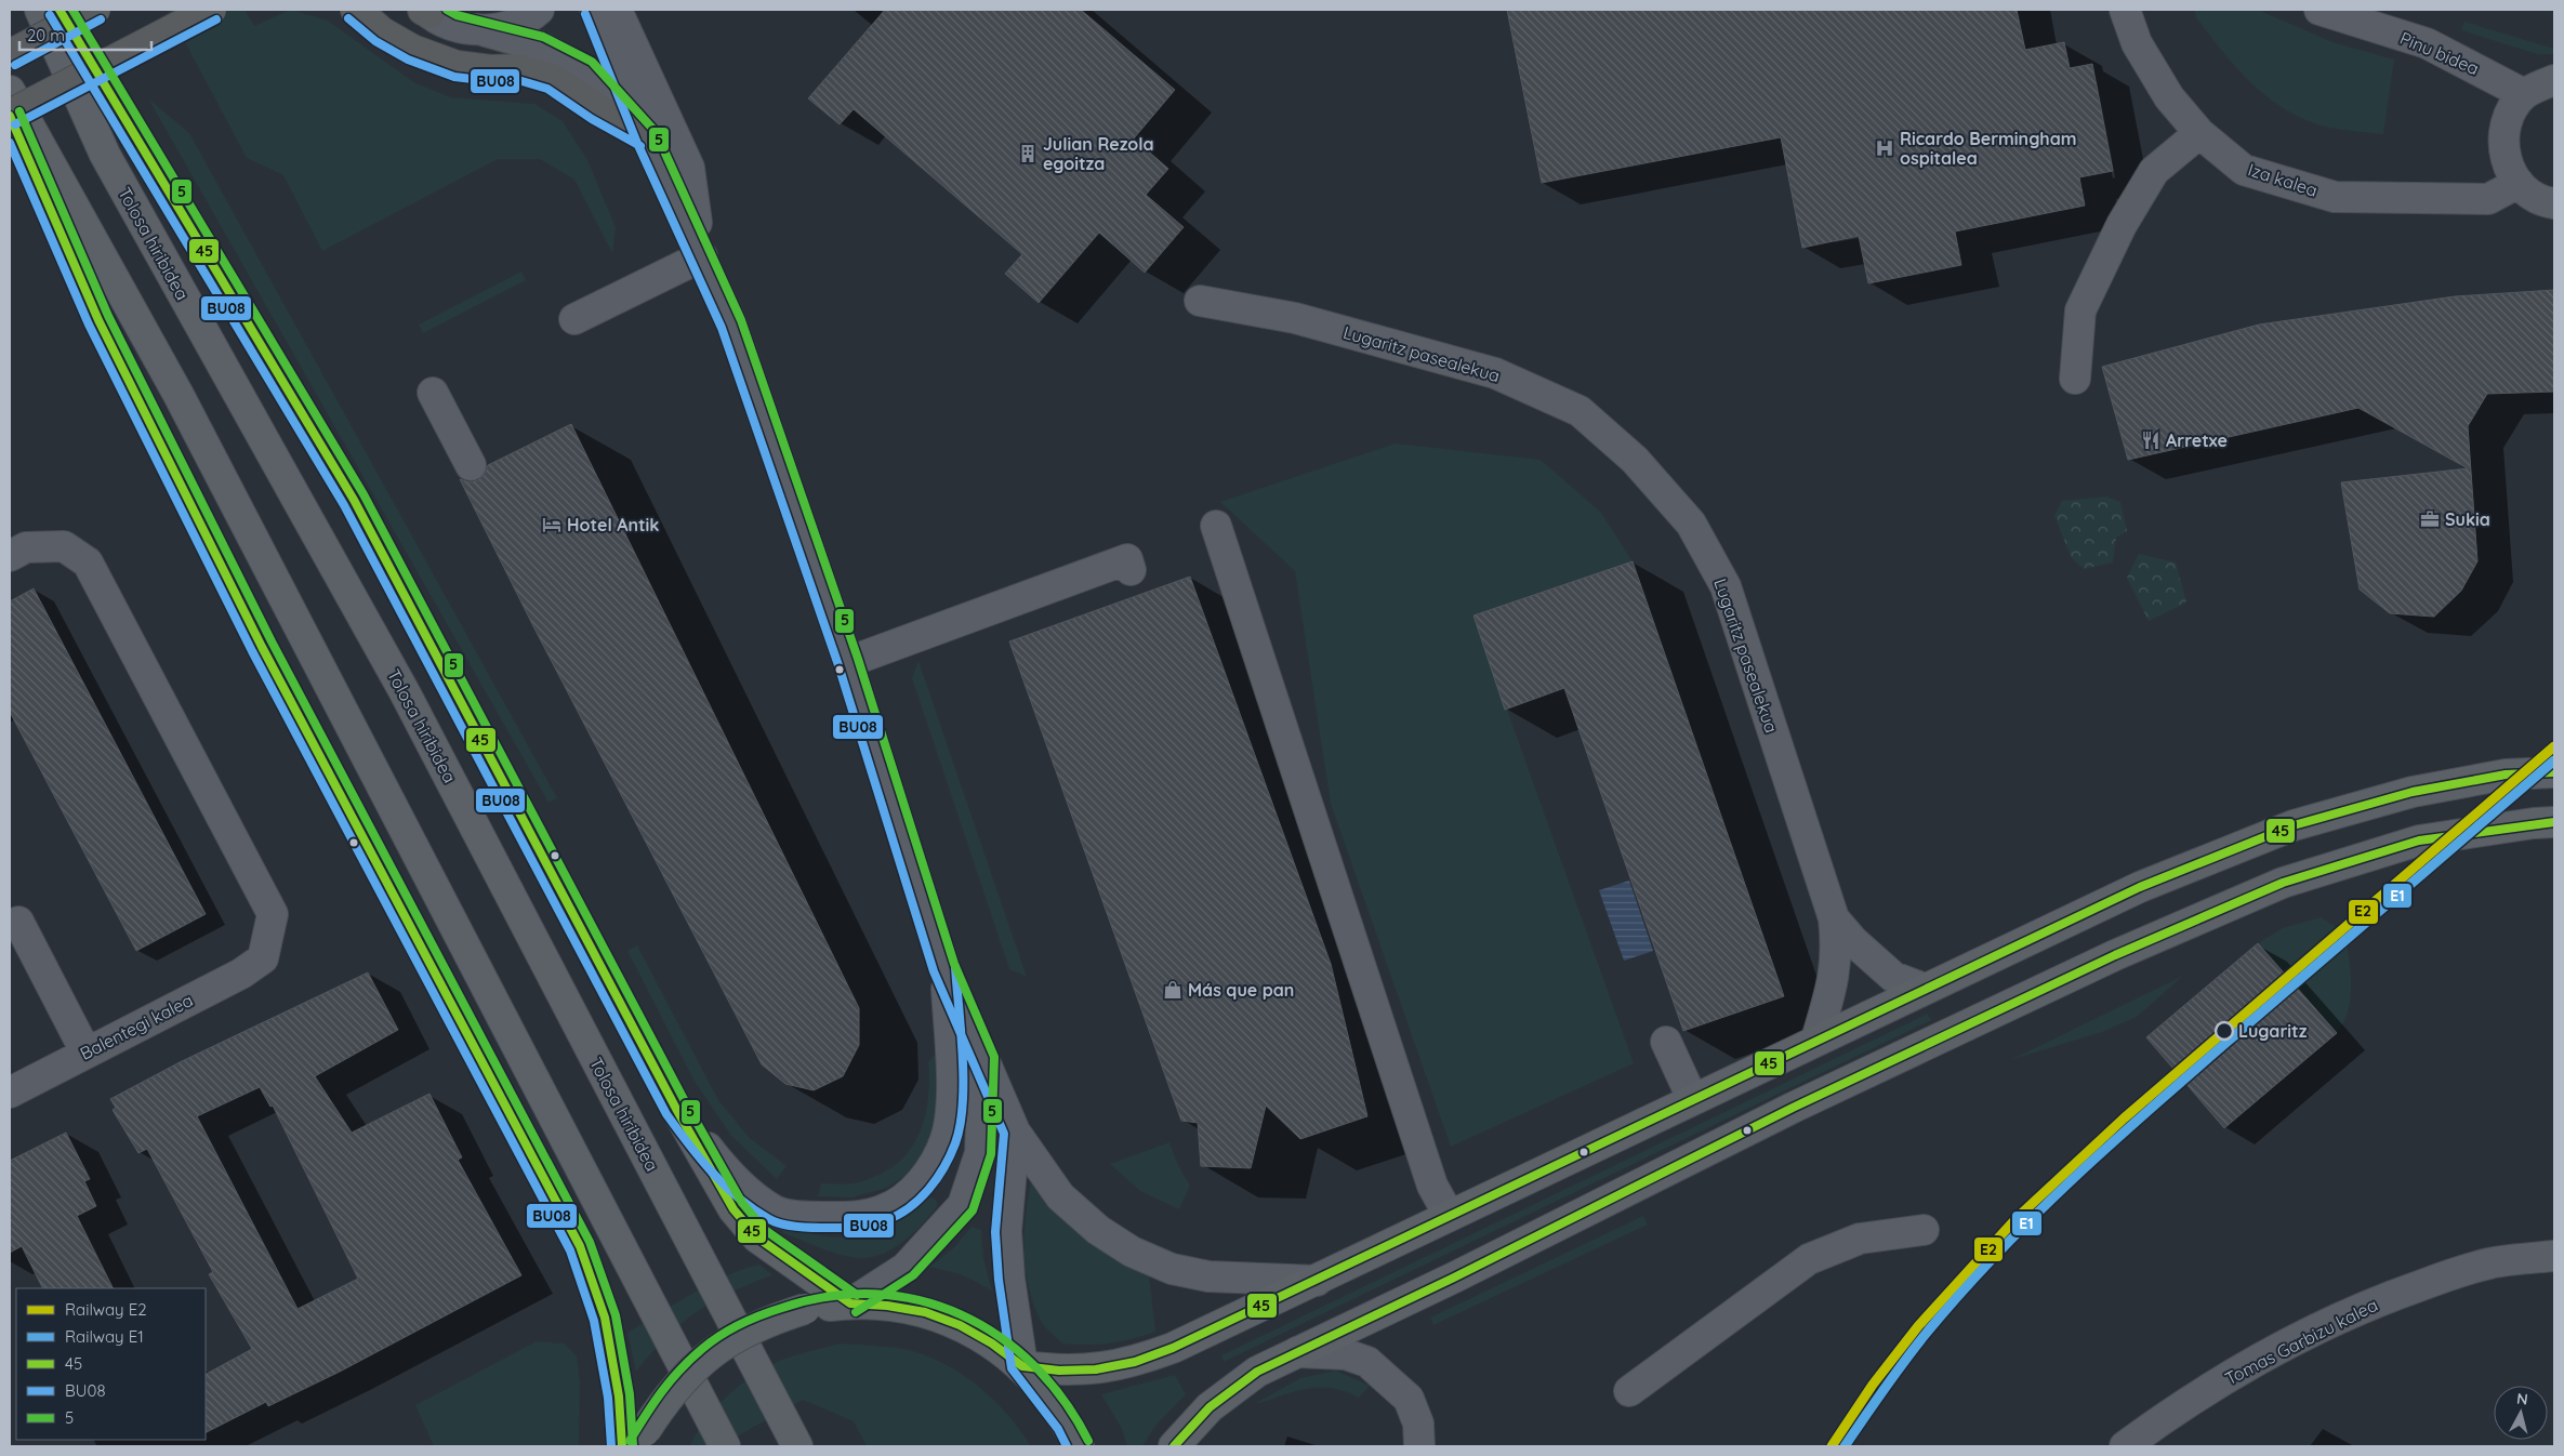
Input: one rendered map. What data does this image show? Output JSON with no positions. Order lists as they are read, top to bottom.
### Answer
{
  "streets": {
    "main road": ["Tolosa hiribidea"],
    "street": [
      "Pinu bidea",
      "Iza kalea",
      "Lugaritz pasealekua",
      "Balentegi kalea",
      "Tomas Garbizu kalea"
    ]
  },
  "places": {
    "hospital": ["Ricardo Bermingham ospitalea"],
    "building": ["Julian Rezola egoitza"],
    "restaurant": ["Arretxe"],
    "office": ["Sukia"],
    "hotel": ["Hotel Antik"],
    "shop": ["Más que pan"],
    "other": ["Lugaritz"]
  },
  "lines": [
    "transit line 45",
    "transit line 5",
    "transit line BU08",
    "rail line E2",
    "rail line E1"
  ],
  "legend": [
    "Railway E2",
    "Railway E1",
    "45",
    "BU08",
    "5"
  ],
  "scale_bar": "20 m",
  "north": "top"
}
